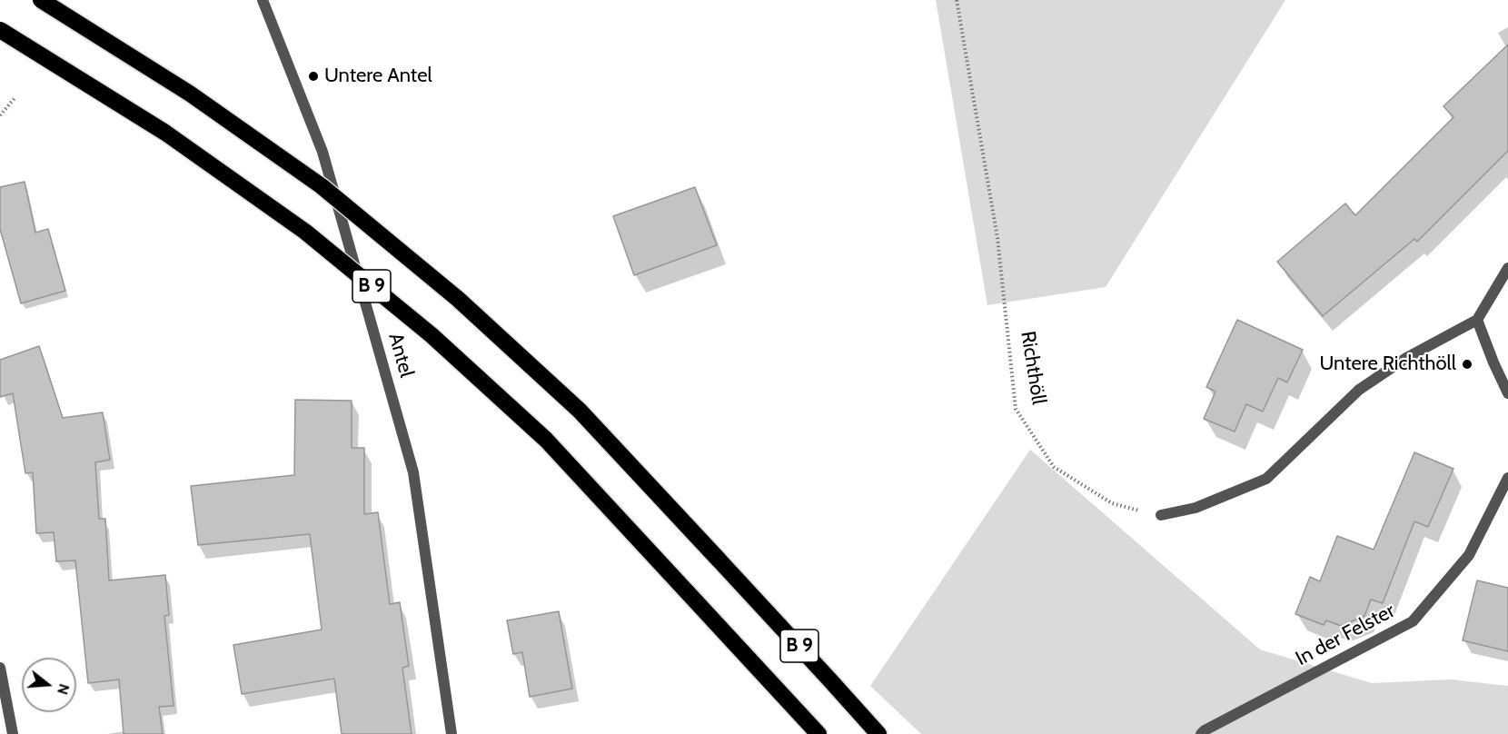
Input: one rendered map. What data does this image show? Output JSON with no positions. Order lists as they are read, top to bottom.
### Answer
{
  "streets": {
    "highway": ["B 9"],
    "street": ["Antel", "In der Felster"],
    "path": ["Richthöll"]
  },
  "places": ["Untere Antel", "Untere Richthöll"],
  "north": "right"
}
